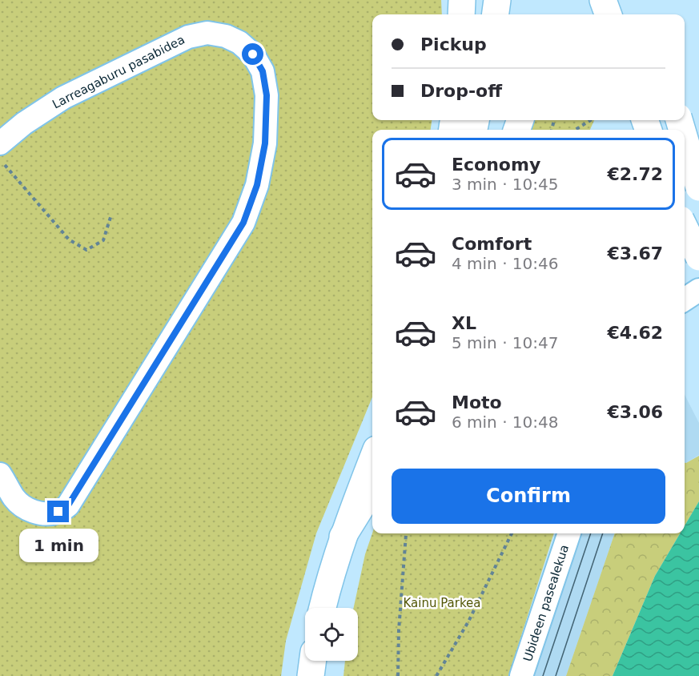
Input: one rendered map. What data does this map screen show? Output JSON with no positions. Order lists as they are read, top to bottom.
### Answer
{
  "streets": {
    "street": ["Larreagaburu pasabidea", "Ubideen pasealekua"]
  },
  "parks": ["Kainu Parkea"],
  "page": {
    "banner": ["Pickup", "Drop-off"],
    "list": [
      {
        "name": "Economy",
        "note": "3 min · 10:45",
        "value": "€2.72"
      },
      {
        "name": "Comfort",
        "note": "4 min · 10:46",
        "value": "€3.67"
      },
      {
        "name": "XL",
        "note": "5 min · 10:47",
        "value": "€4.62"
      },
      {
        "name": "Moto",
        "note": "6 min · 10:48",
        "value": "€3.06"
      }
    ],
    "buttons": "Confirm",
    "bubble": "1 min"
  }
}
